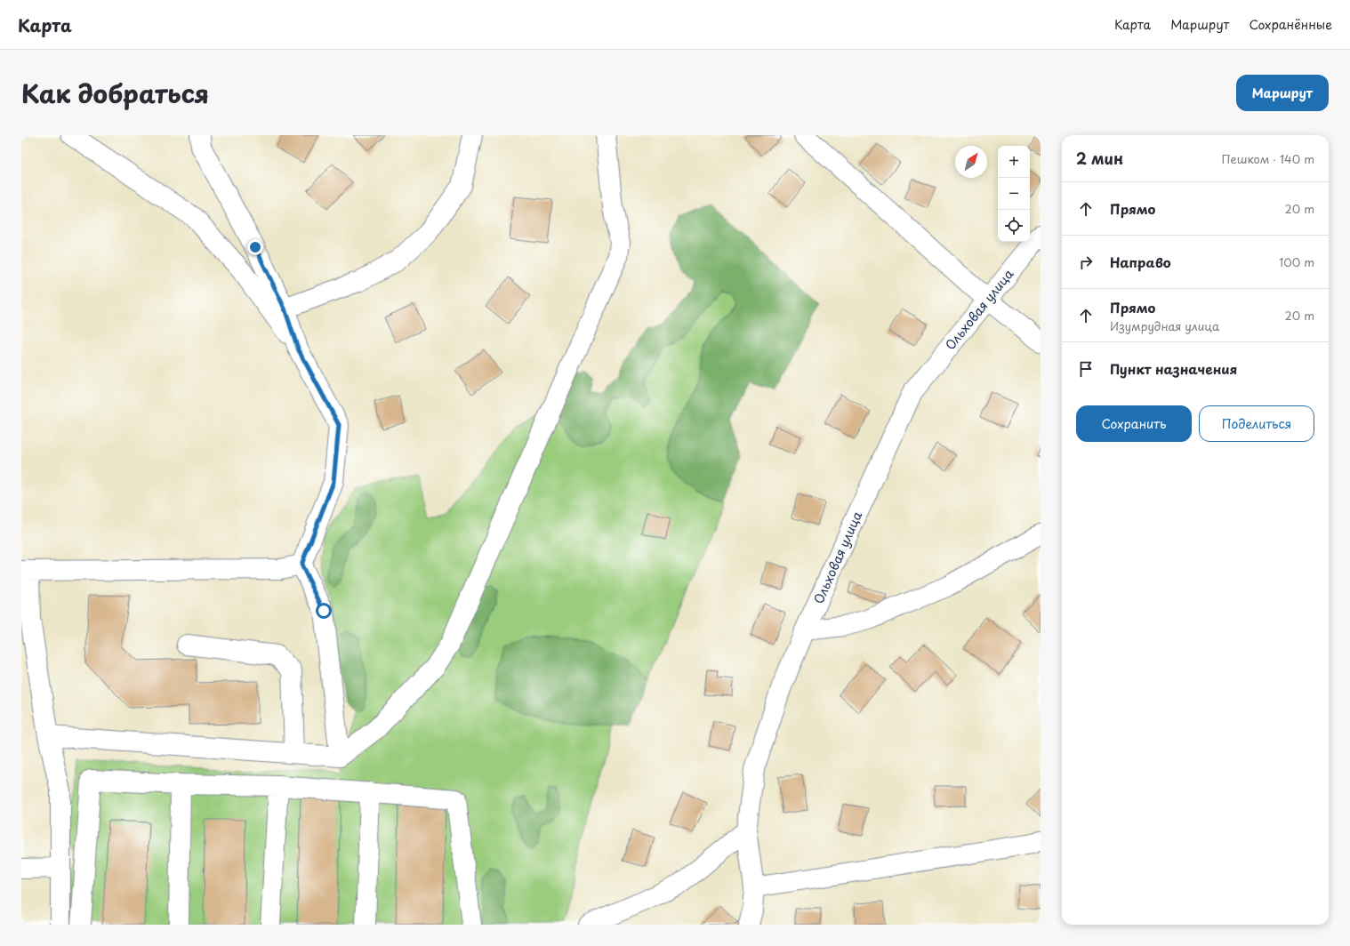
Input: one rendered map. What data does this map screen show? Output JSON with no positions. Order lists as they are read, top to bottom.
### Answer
{
  "streets": {
    "street": ["Ольховая улица"]
  },
  "north": "top right",
  "page": {
    "header": "Карта",
    "nav": ["Карта", "Маршрут", "Сохранённые"],
    "title": "Как добраться",
    "buttons": [
      "Маршрут",
      ["Сохранить", "Поделиться"]
    ],
    "heading": ["2 мин", "Пешком · 140 m"],
    "map_buttons": ["+", "−"],
    "list": [
      ["Прямо", "20 m"],
      ["Направо", "100 m"],
      ["Прямо", "Изумрудная улица", "20 m"],
      "Пункт назначения"
    ]
  }
}
